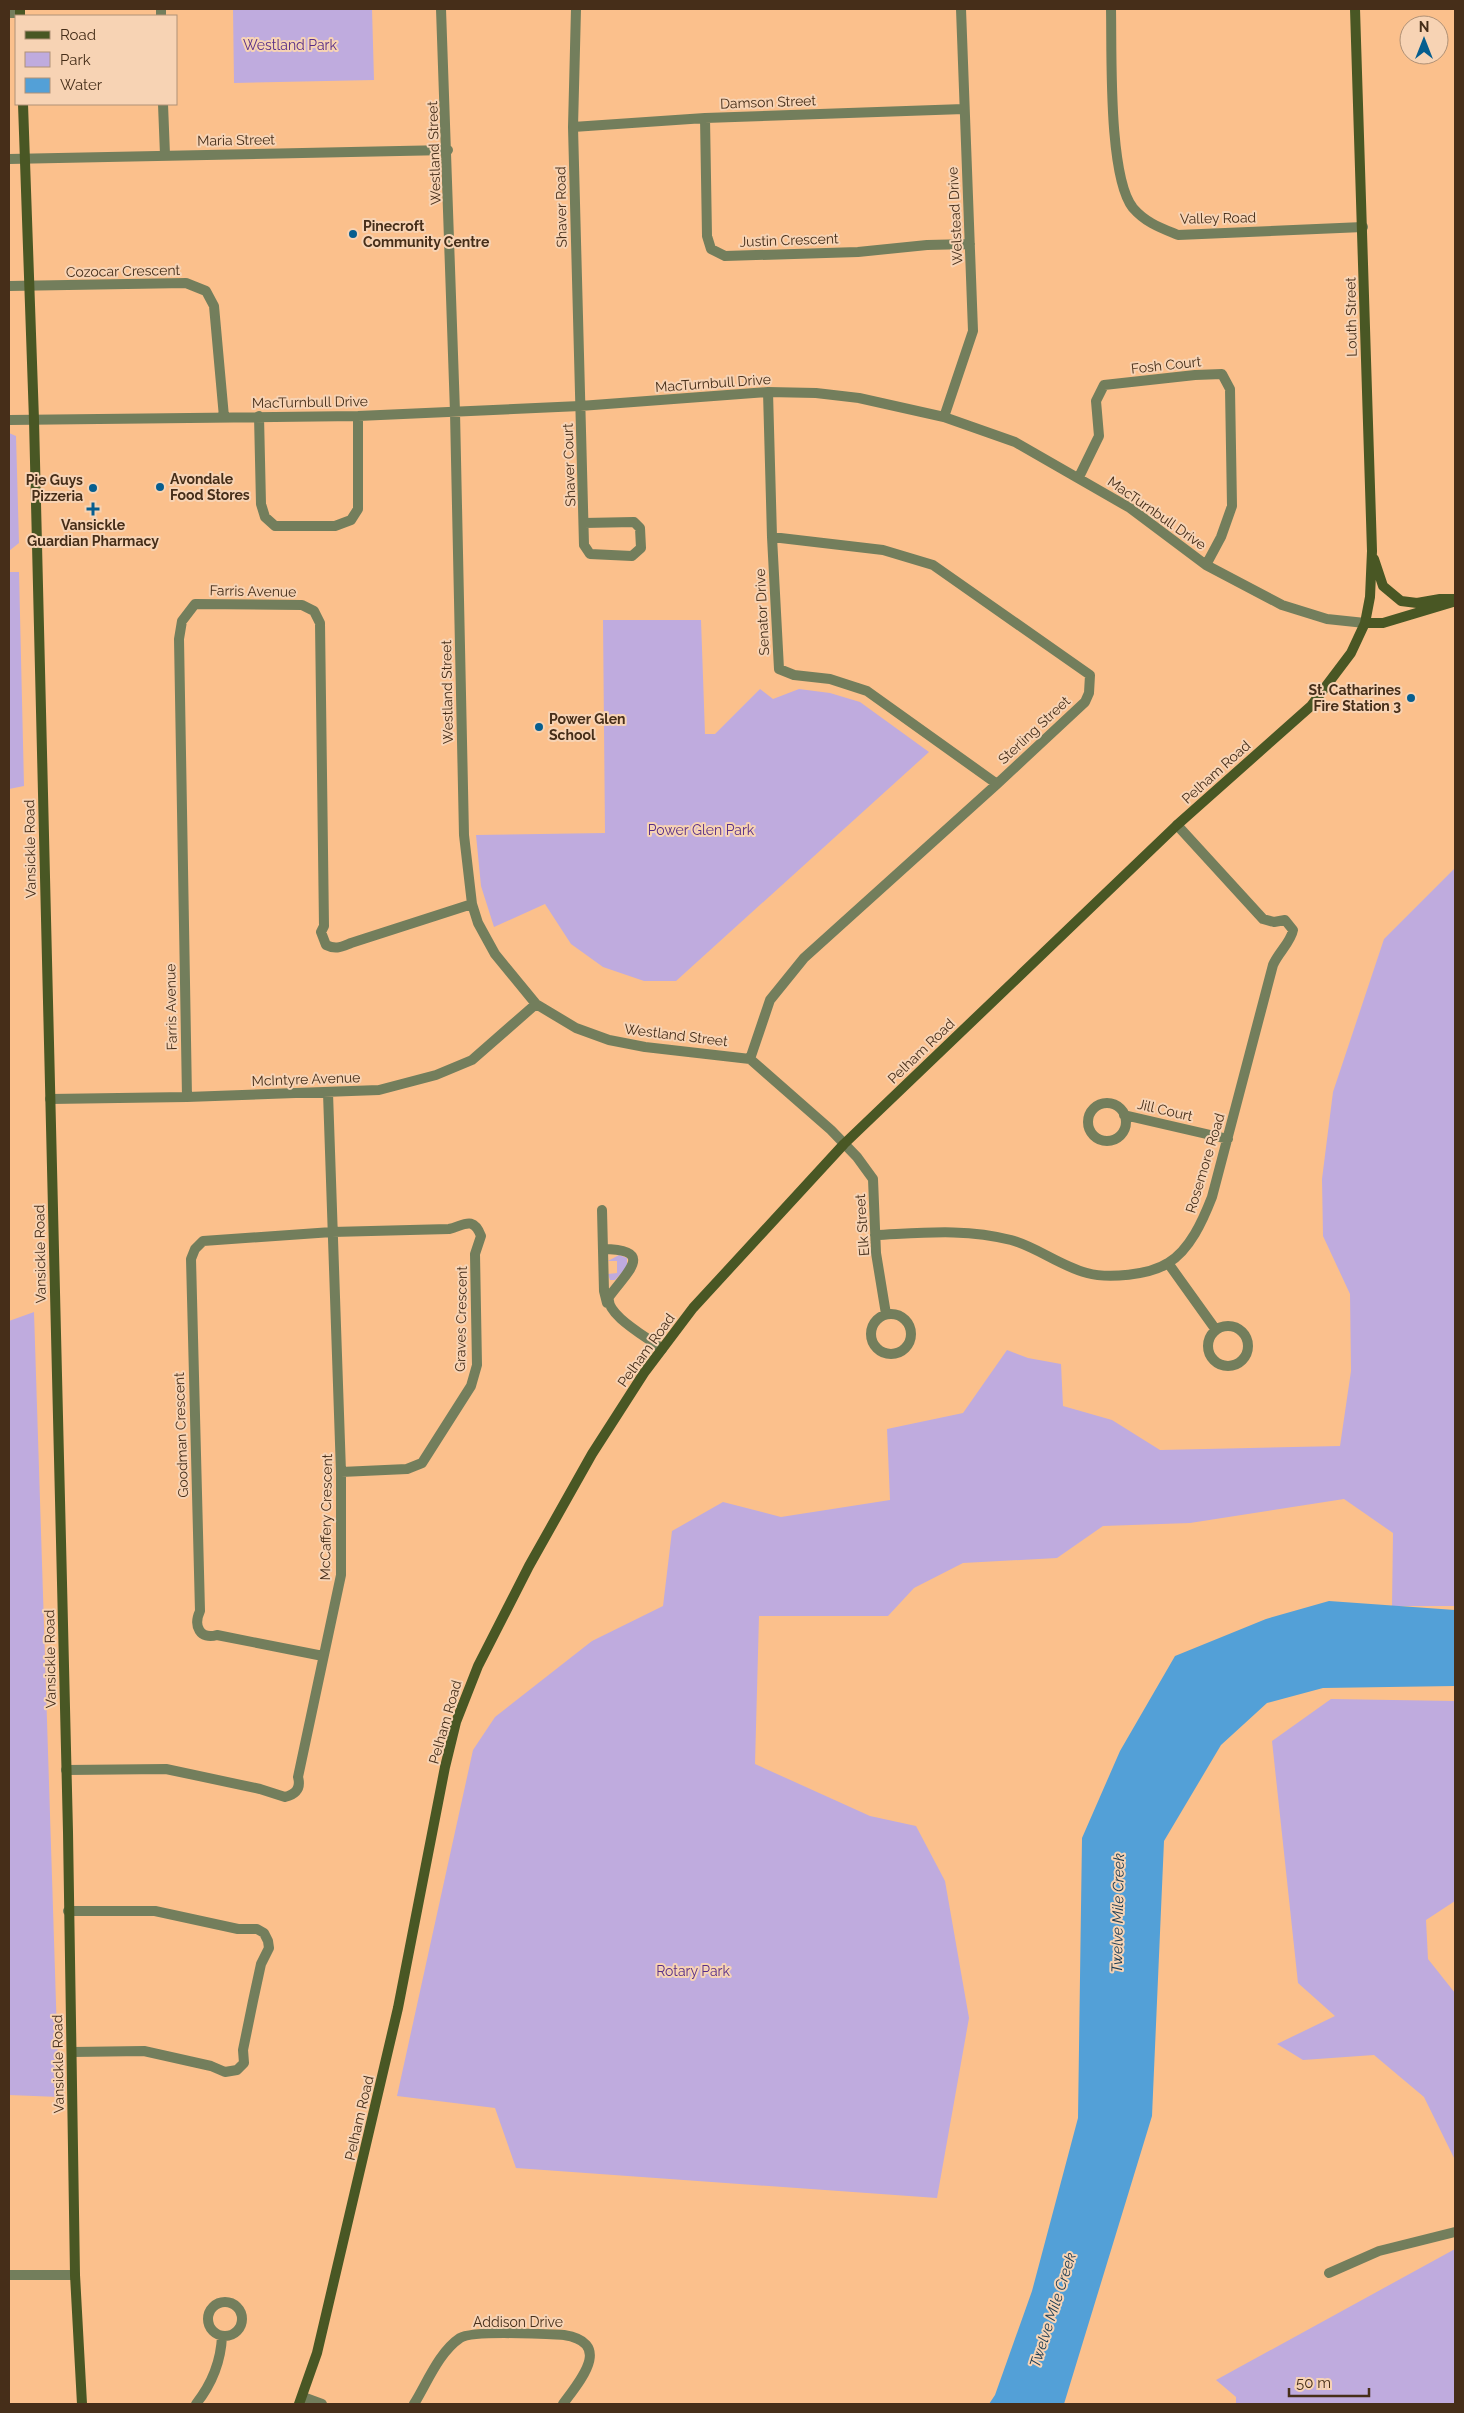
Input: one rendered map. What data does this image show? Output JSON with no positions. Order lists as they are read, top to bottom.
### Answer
{
  "streets": {
    "main road": ["Louth Street", "Pelham Road", "Vansickle Road"],
    "street": [
      "Damson Street",
      "Maria Street",
      "Westland Street",
      "Shaver Road",
      "Welstead Drive",
      "Valley Road",
      "Justin Crescent",
      "Cozocar Crescent",
      "Fosh Court",
      "MacTurnbull Drive",
      "Shaver Court",
      "Farris Avenue",
      "Senator Drive",
      "Sterling Street",
      "McIntyre Avenue",
      "Jill Court",
      "Rosemore Road",
      "Elk Street",
      "Graves Crescent",
      "Goodman Crescent",
      "McCaffery Crescent",
      "Addison Drive"
    ]
  },
  "crossings": [
    ["Damson Street", "Shaver Road"],
    ["Damson Street", "Welstead Drive"],
    ["Damson Street", "Justin Crescent"],
    ["Maria Street", "Westland Street"],
    ["Maria Street", "Vansickle Road"],
    ["Westland Street", "MacTurnbull Drive"],
    ["Westland Street", "Farris Avenue"],
    ["Westland Street", "Sterling Street"],
    ["Westland Street", "McIntyre Avenue"],
    ["Shaver Road", "MacTurnbull Drive"],
    ["Shaver Road", "Shaver Court"],
    ["Welstead Drive", "Justin Crescent"],
    ["Welstead Drive", "MacTurnbull Drive"],
    ["Valley Road", "Louth Street"],
    ["Cozocar Crescent", "MacTurnbull Drive"],
    ["Cozocar Crescent", "Vansickle Road"],
    ["Louth Street", "MacTurnbull Drive"],
    ["Louth Street", "Pelham Road"],
    ["Fosh Court", "MacTurnbull Drive"],
    ["MacTurnbull Drive", "Shaver Court"],
    ["MacTurnbull Drive", "Senator Drive"],
    ["MacTurnbull Drive", "Pelham Road"],
    ["MacTurnbull Drive", "Vansickle Road"],
    ["Farris Avenue", "McIntyre Avenue"],
    ["Senator Drive", "Sterling Street"],
    ["Pelham Road", "Rosemore Road"],
    ["Pelham Road", "Elk Street"],
    ["Vansickle Road", "McIntyre Avenue"],
    ["Vansickle Road", "McCaffery Crescent"],
    ["McIntyre Avenue", "McCaffery Crescent"],
    ["Jill Court", "Rosemore Road"],
    ["Rosemore Road", "Elk Street"],
    ["Graves Crescent", "Goodman Crescent"],
    ["Graves Crescent", "McCaffery Crescent"],
    ["Goodman Crescent", "McCaffery Crescent"]
  ],
  "water": ["Twelve Mile Creek"],
  "parks": ["Westland Park", "Power Glen Park", "Rotary Park"],
  "places": {
    "other": [
      "Pinecroft Community Centre",
      "Avondale Food Stores",
      "Pie Guys Pizzeria",
      "St. Catharines Fire Station 3",
      "Power Glen School"
    ],
    "health": ["Vansickle Guardian Pharmacy"]
  },
  "legend": ["Road", "Park", "Water"],
  "scale_bar": "50 m",
  "north": "top"
}
